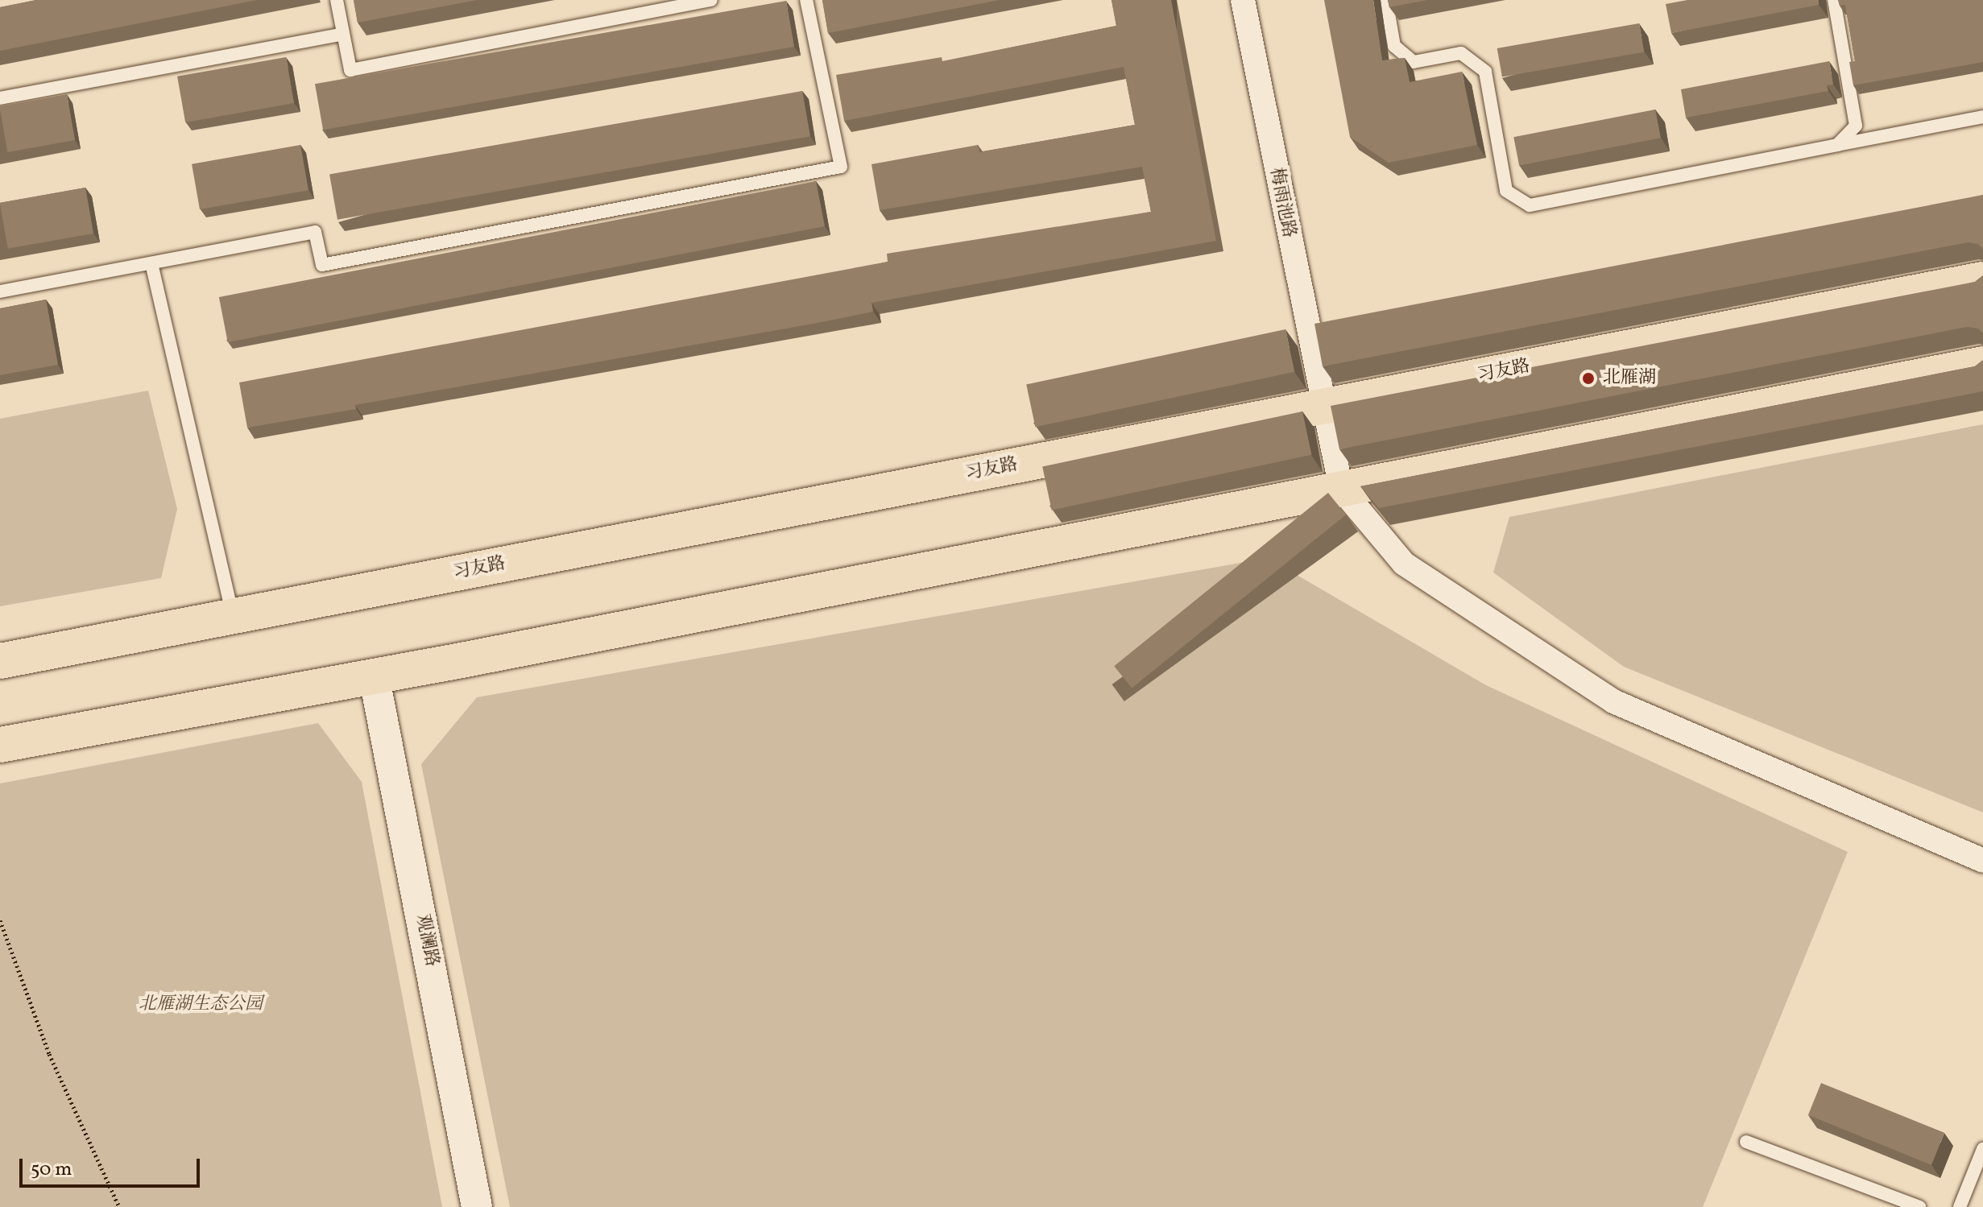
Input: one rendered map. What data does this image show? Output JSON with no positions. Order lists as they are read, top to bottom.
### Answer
{
  "streets": {
    "main road": ["习友路"],
    "street": ["梅雨池路", "观澜路"]
  },
  "crossings": [
    ["梅雨池路", "习友路"]
  ],
  "parks": ["北雁湖生态公园"],
  "places": ["北雁湖"],
  "scale_bar": "50 m"
}
